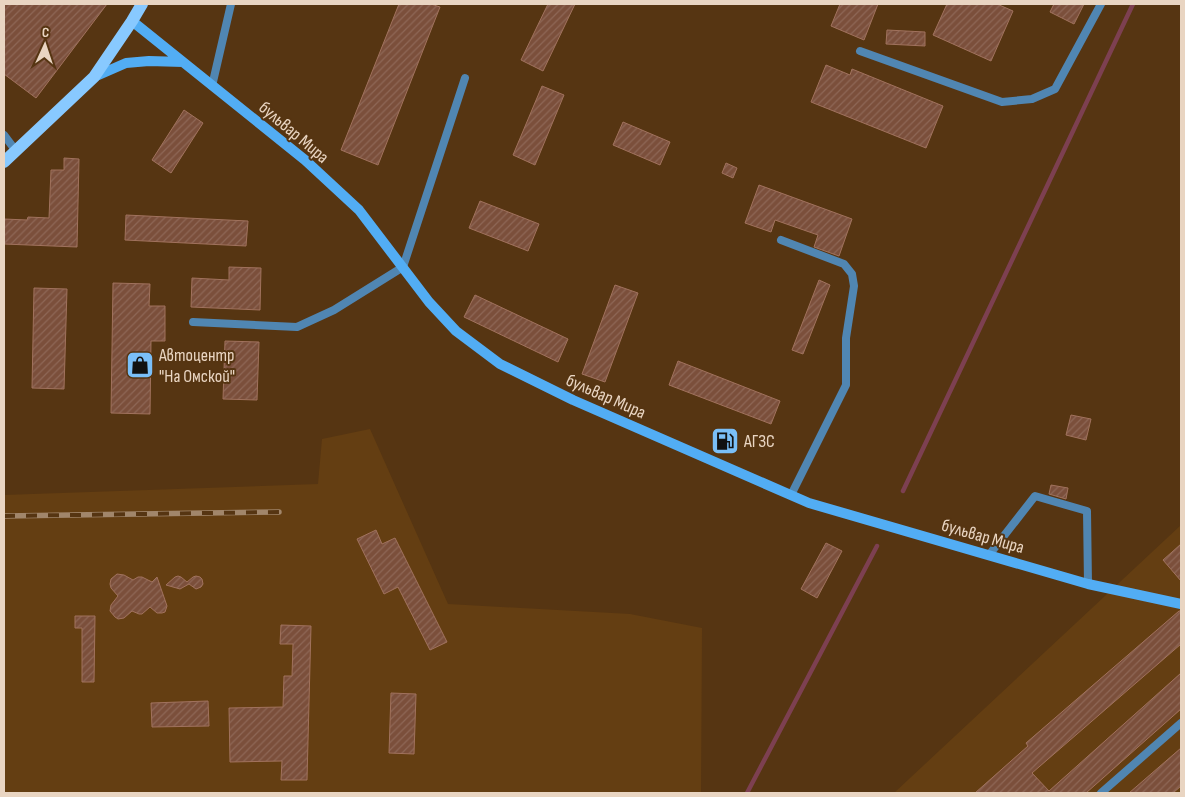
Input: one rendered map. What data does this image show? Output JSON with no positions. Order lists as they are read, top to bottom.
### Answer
{
  "streets": {
    "street": ["бульвар Мира"]
  },
  "places": {
    "shop": ["Автоцентр \"На Омской\""],
    "fuel station": ["АГЗС"]
  },
  "north": "top"
}
